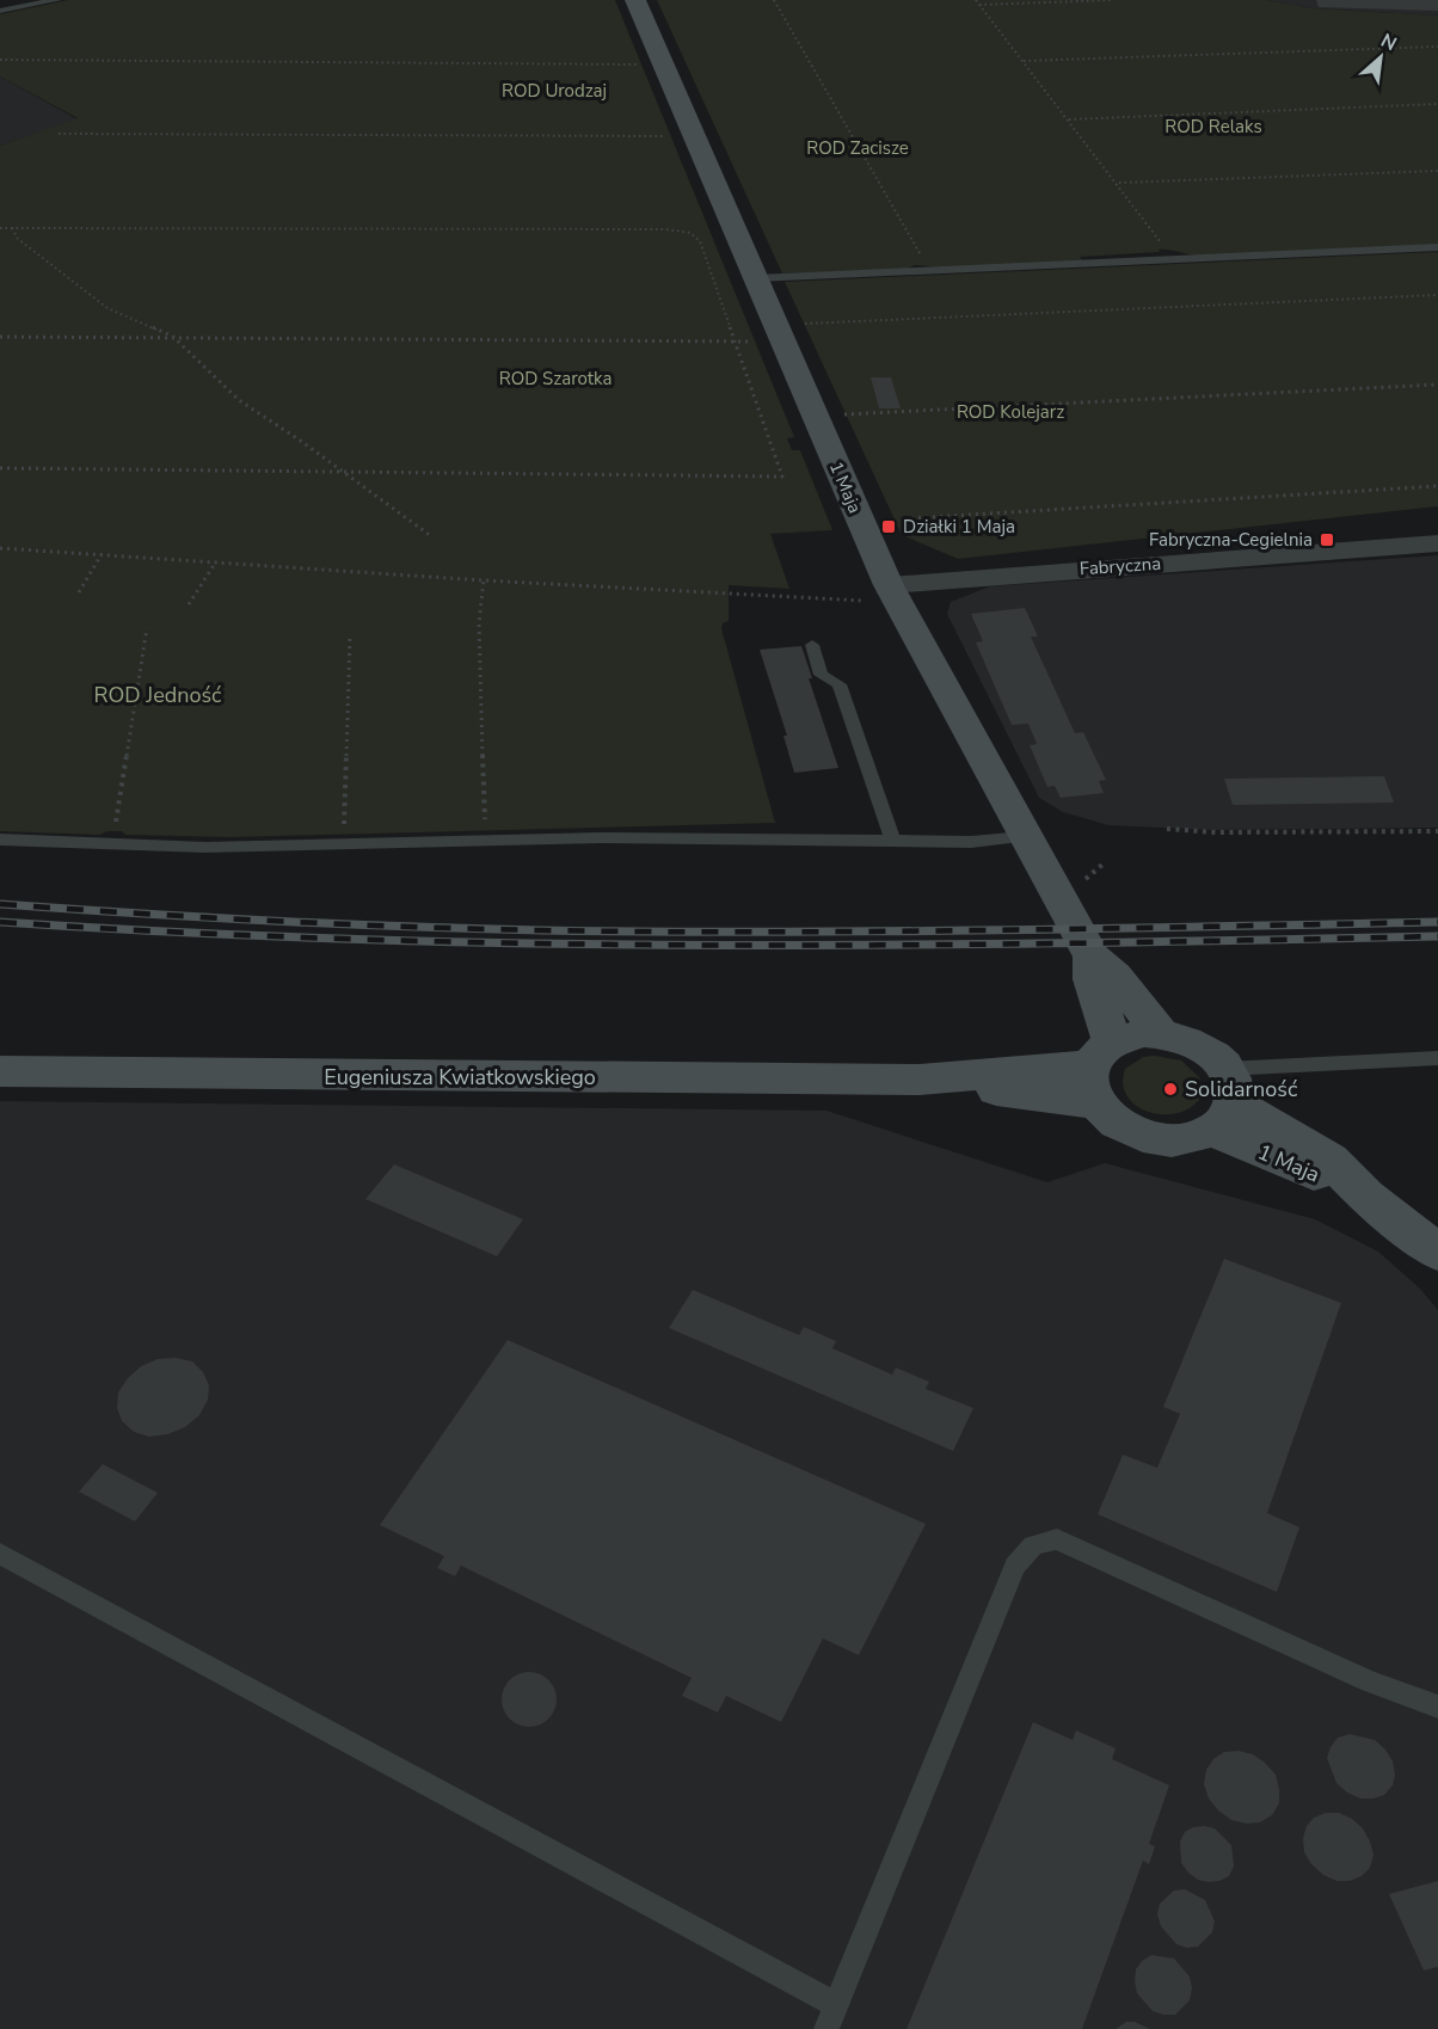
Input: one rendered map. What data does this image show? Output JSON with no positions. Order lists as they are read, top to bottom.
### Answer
{
  "streets": {
    "street": ["1 Maja", "Fabryczna", "Eugeniusza Kwiatkowskiego"]
  },
  "crossings": [
    ["1 Maja", "Fabryczna"],
    ["1 Maja", "Eugeniusza Kwiatkowskiego"]
  ],
  "parks": [
    "ROD Urodzaj",
    "ROD Relaks",
    "ROD Zacisze",
    "ROD Szarotka",
    "ROD Kolejarz",
    "ROD Jedność"
  ],
  "places": {
    "transit": ["Działki 1 Maja", "Fabryczna-Cegielnia"],
    "other": ["Solidarność"]
  },
  "north": "top right"
}
